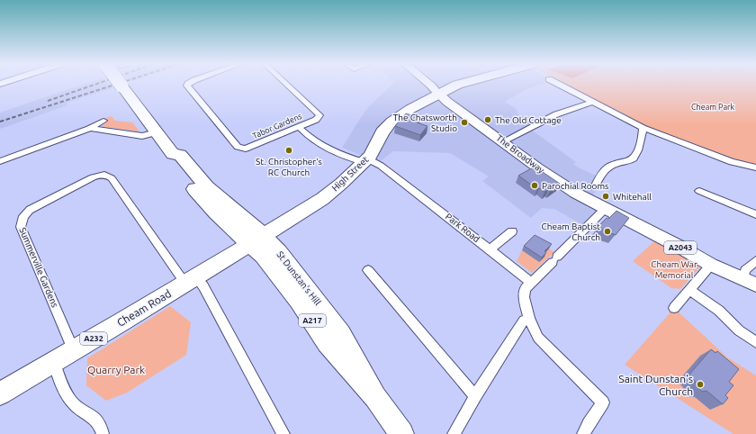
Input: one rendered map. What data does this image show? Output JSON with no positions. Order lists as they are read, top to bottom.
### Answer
{
  "streets": {
    "highway": [
      "High Street",
      "St Dunstan's Hill",
      "Cheam Road",
      "A217",
      "A232"
    ],
    "main road": ["The Broadway", "A2043"],
    "street": ["Tabor Gardens", "Park Road", "Summerville Gardens"]
  },
  "crossings": [
    ["Tabor Gardens", "Park Road"],
    ["The Broadway", "High Street"],
    ["The Broadway", "A2043"],
    ["The Broadway", "A232"],
    ["High Street", "Park Road"],
    ["High Street", "St Dunstan's Hill"],
    ["High Street", "Cheam Road"],
    ["High Street", "A217"],
    ["High Street", "A232"],
    ["Summerville Gardens", "Cheam Road"],
    ["St Dunstan's Hill", "Cheam Road"],
    ["St Dunstan's Hill", "A217"],
    ["Cheam Road", "A217"]
  ],
  "parks": ["Cheam Park", "Cheam War Memorial", "Quarry Park"],
  "places": [
    "The Old Cottage",
    "The Chatsworth Studio",
    "St. Christopher's RC Church",
    "Parochial Rooms",
    "Whitehall",
    "Cheam Baptist Church",
    "Saint Dunstan's Church"
  ]
}
